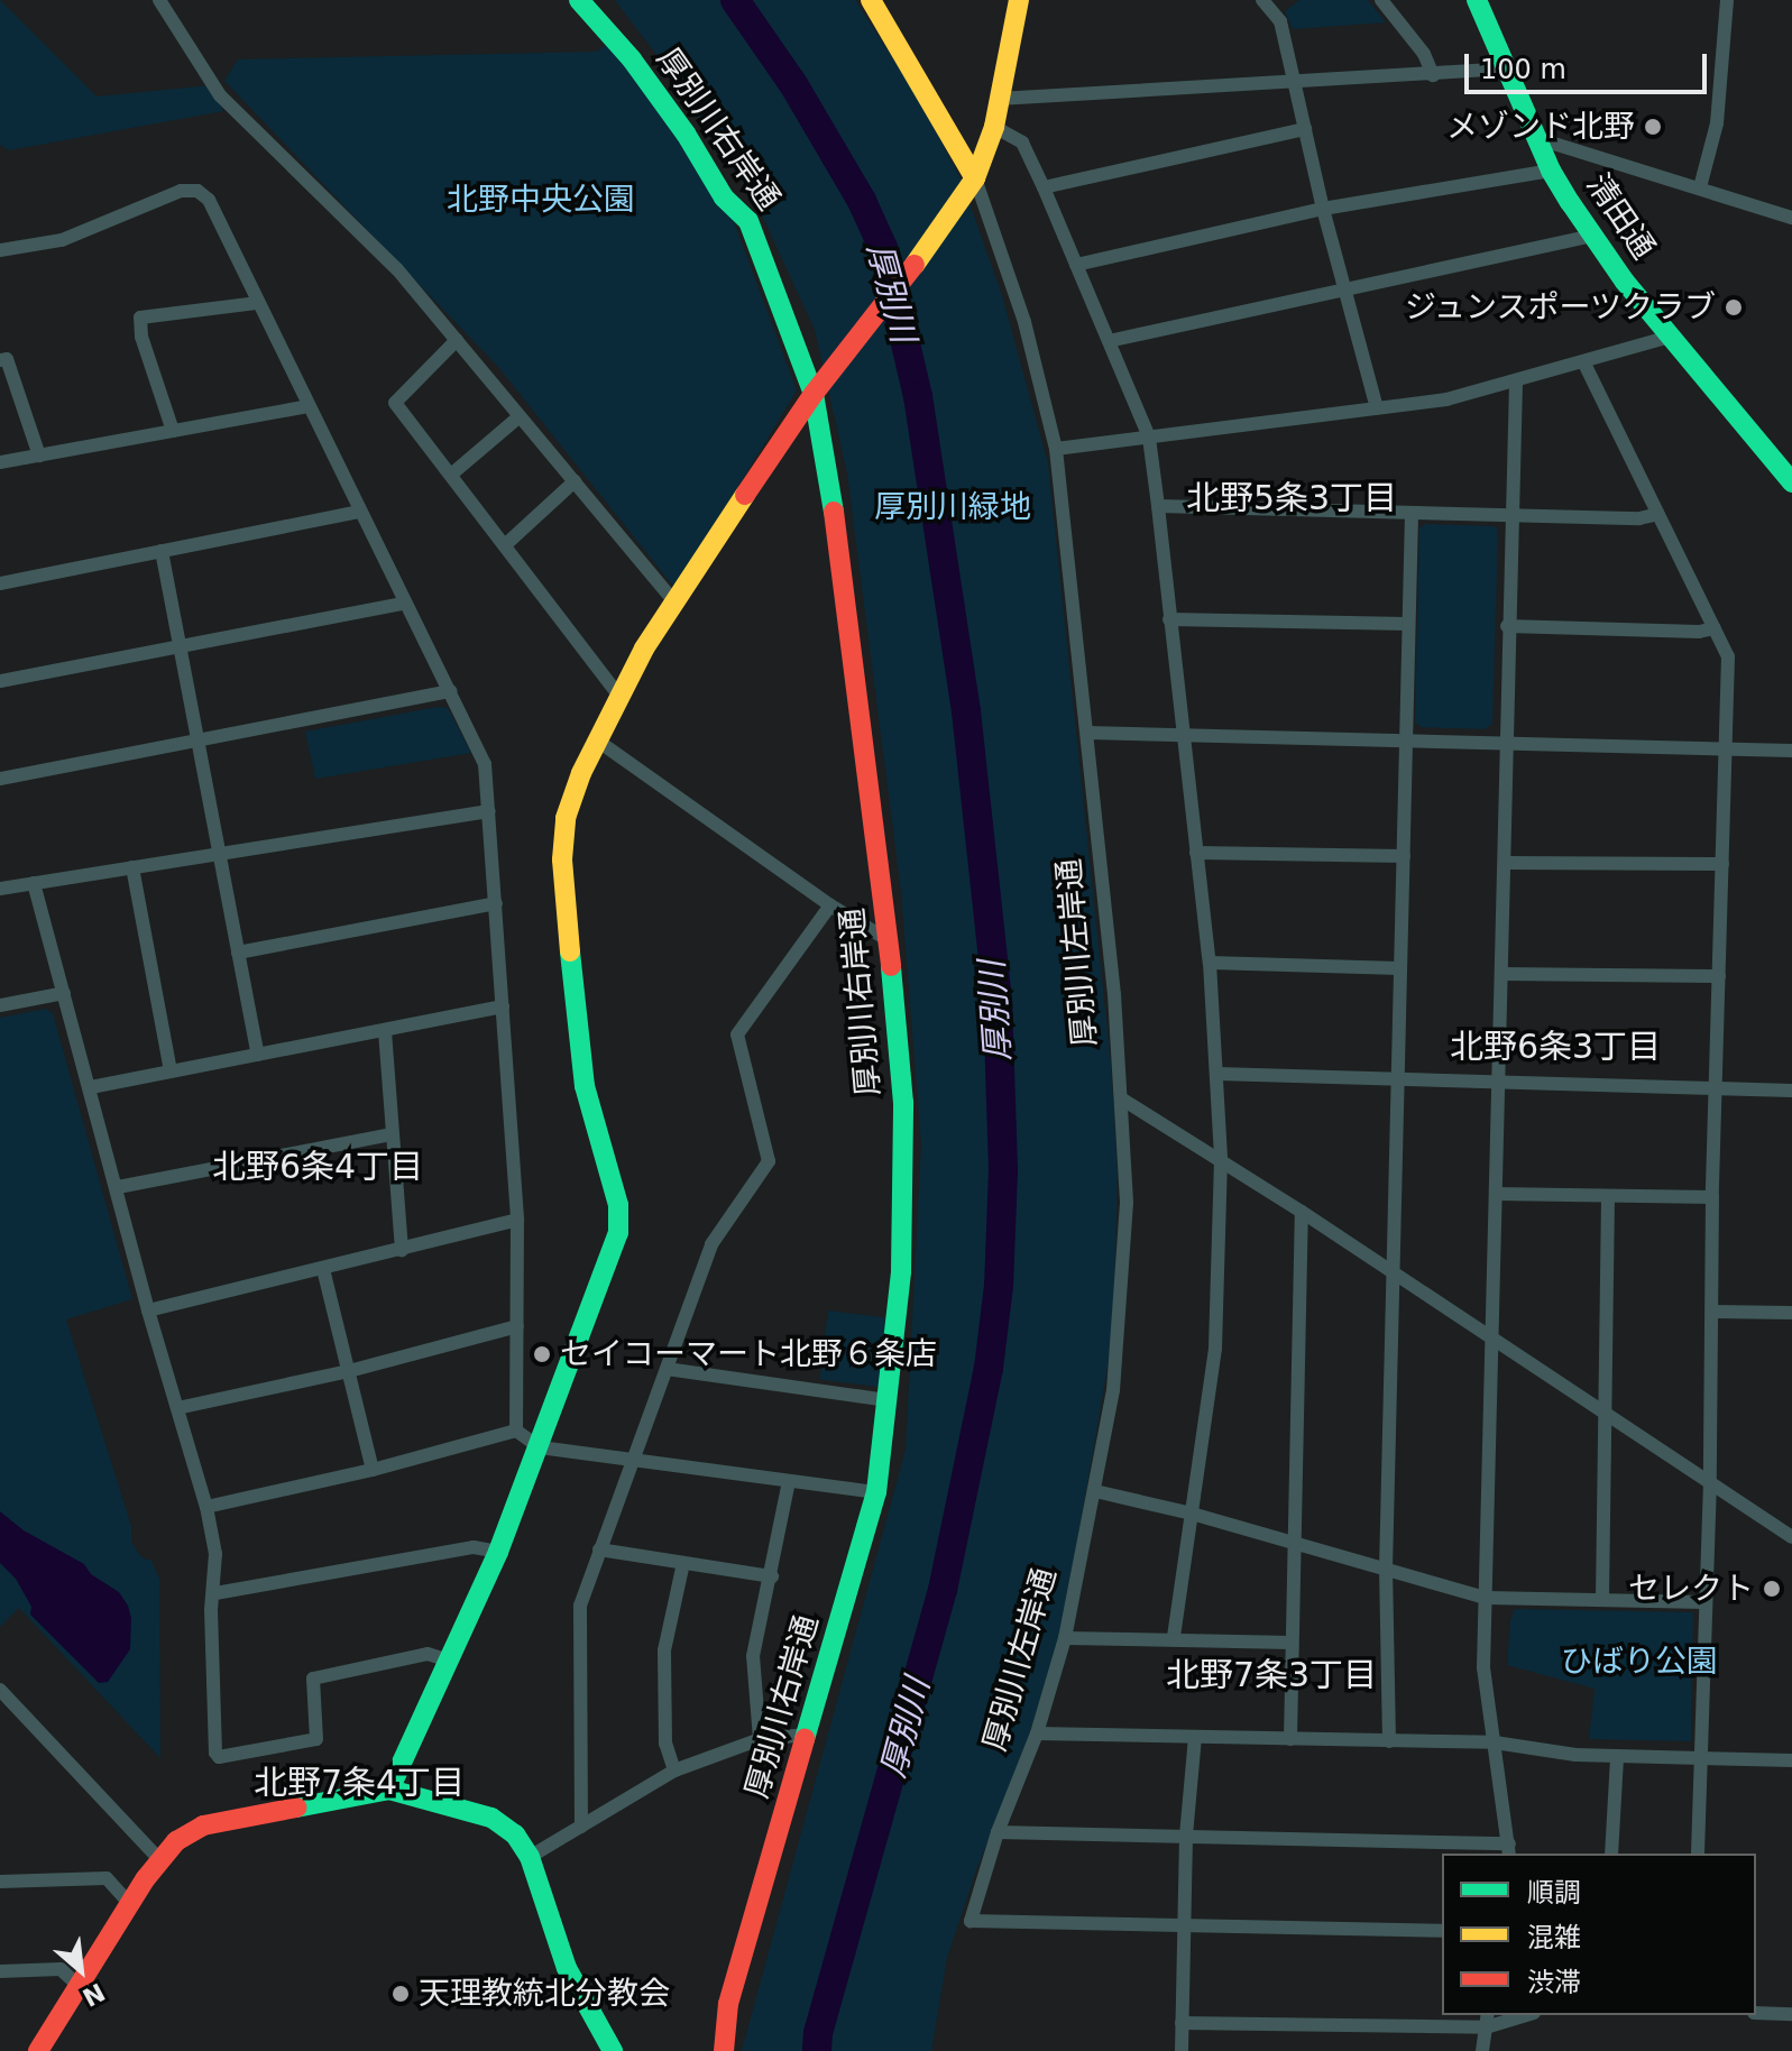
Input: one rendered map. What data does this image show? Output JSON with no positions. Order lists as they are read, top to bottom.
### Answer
{
  "streets": {
    "street": ["厚別川右岸通", "清田通", "厚別川左岸通"]
  },
  "districts": [
    "北野5条3丁目",
    "北野6条3丁目",
    "北野6条4丁目",
    "北野7条3丁目",
    "北野7条4丁目"
  ],
  "water": ["厚別川"],
  "parks": ["北野中央公園", "厚別川緑地", "ひばり公園"],
  "places": [
    "メゾンド北野",
    "ジュンスポーツクラブ",
    "セイコーマート北野６条店",
    "セレクト",
    "天理教統北分教会"
  ],
  "legend": ["順調", "混雑", "渋滞"],
  "scale_bar": "100 m",
  "north": "bottom right"
}
